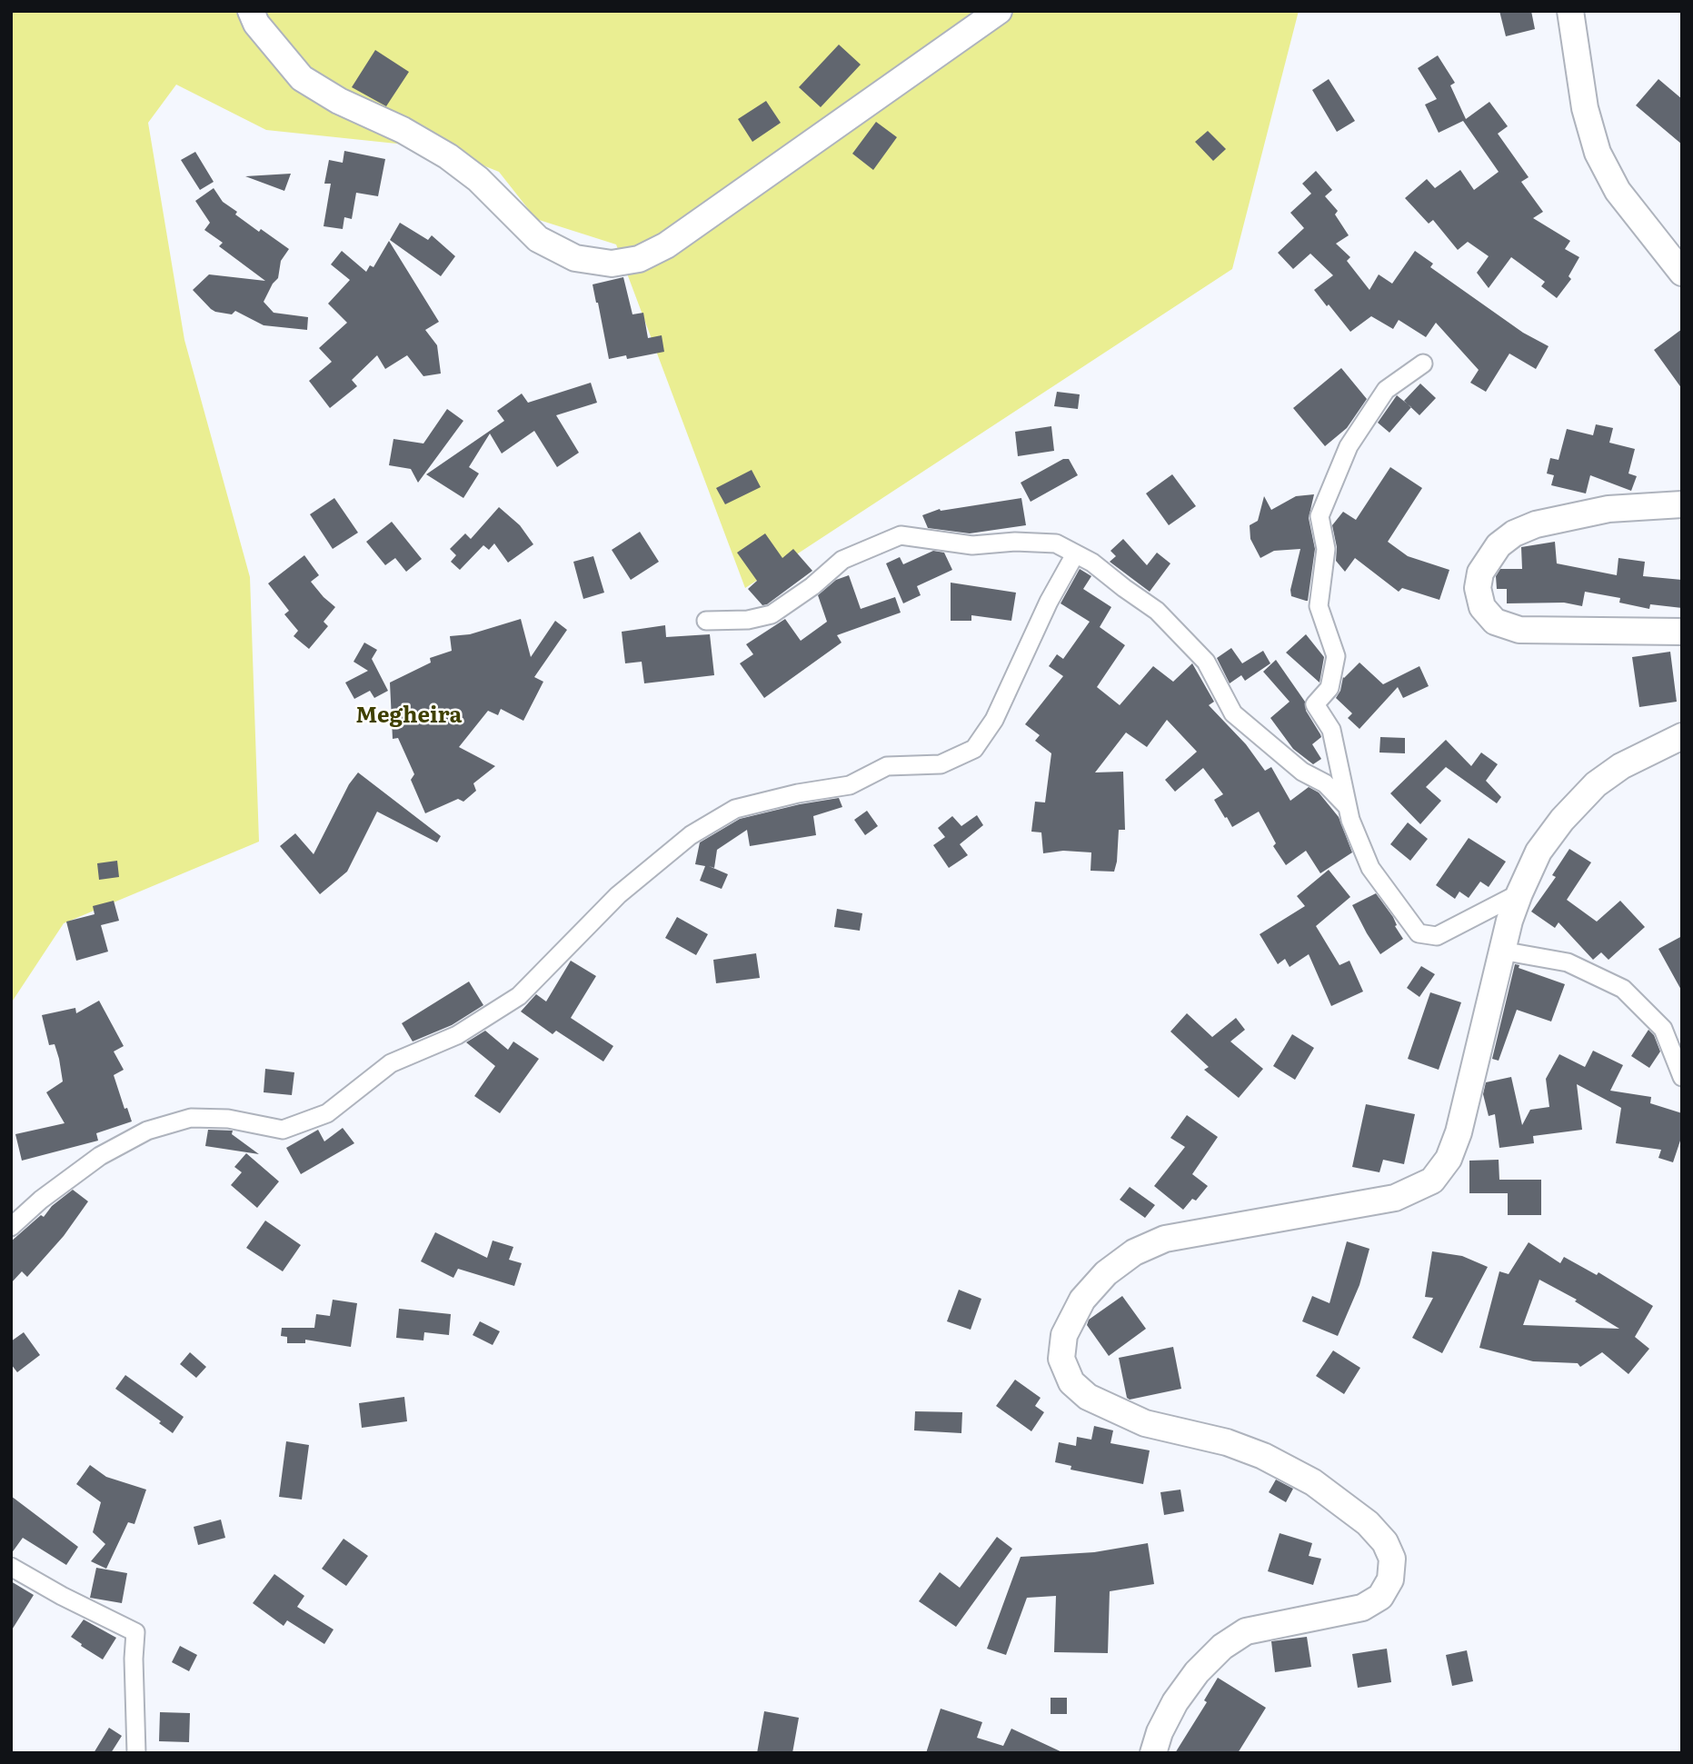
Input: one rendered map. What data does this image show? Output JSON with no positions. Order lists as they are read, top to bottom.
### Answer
{
  "districts": ["Megheira"]
}
